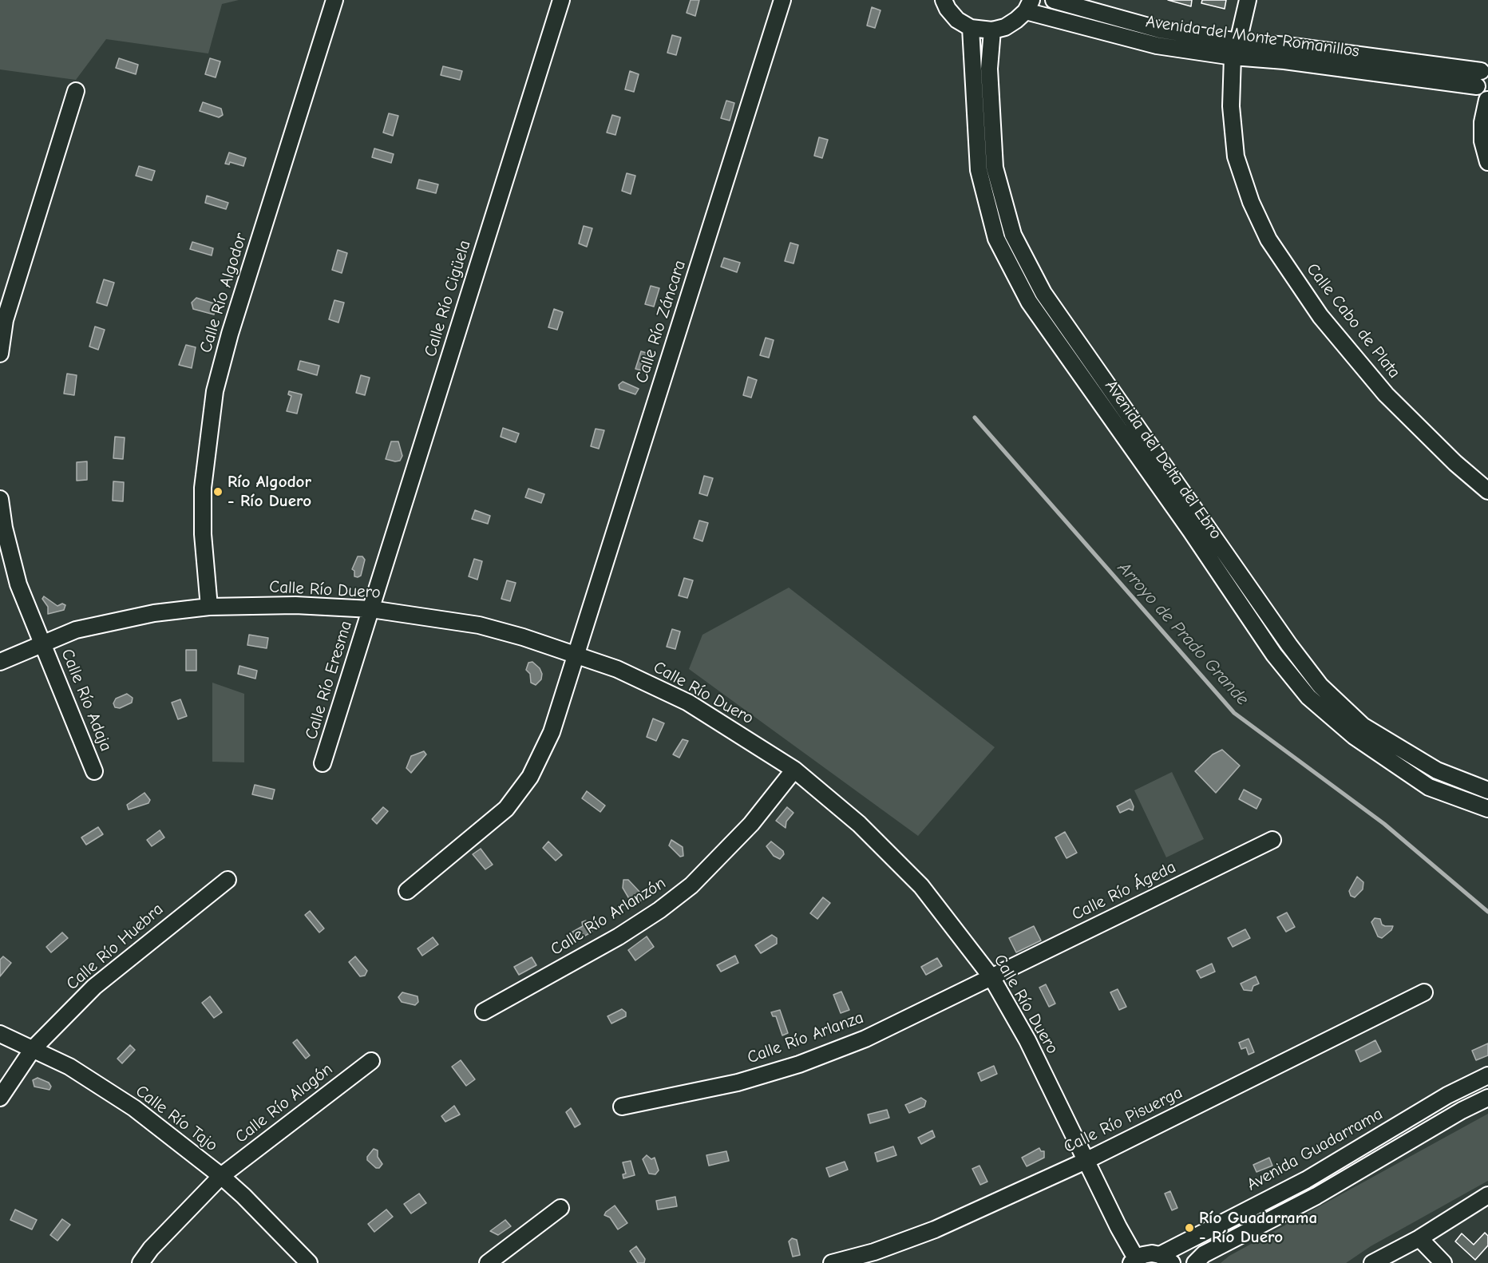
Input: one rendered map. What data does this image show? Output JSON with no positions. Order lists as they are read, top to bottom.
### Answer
{
  "streets": {
    "street": [
      "Avenida del Monte Romanillos",
      "Calle Río Algodor",
      "Calle Río Cigüela",
      "Calle Cabo de Plata",
      "Calle Río Záncara",
      "Avenida del Delta del Ebro",
      "Calle Río Duero",
      "Calle Río Eresma",
      "Calle Río Adaja",
      "Calle Río Ágeda",
      "Calle Río Arlanzón",
      "Calle Río Huebra",
      "Calle Río Arlanza",
      "Calle Río Alagón",
      "Calle Río Tajo",
      "Calle Río Pisuerga",
      "Avenida Guadarrama"
    ]
  },
  "crossings": [
    ["Avenida del Monte Romanillos", "Calle Cabo de Plata"],
    ["Calle Río Algodor", "Calle Río Duero"],
    ["Calle Río Cigüela", "Calle Río Duero"],
    ["Calle Río Cigüela", "Calle Río Eresma"],
    ["Calle Río Záncara", "Calle Río Duero"],
    ["Calle Río Duero", "Calle Río Eresma"],
    ["Calle Río Duero", "Calle Río Adaja"],
    ["Calle Río Duero", "Calle Río Ágeda"],
    ["Calle Río Duero", "Calle Río Arlanzón"],
    ["Calle Río Duero", "Calle Río Arlanza"],
    ["Calle Río Duero", "Calle Río Pisuerga"],
    ["Calle Río Ágeda", "Calle Río Arlanza"],
    ["Calle Río Huebra", "Calle Río Tajo"],
    ["Calle Río Alagón", "Calle Río Tajo"]
  ],
  "water": ["Arroyo de Prado Grande"],
  "places": ["Río Algodor - Río Duero", "Río Guadarrama - Río Duero"]
}
